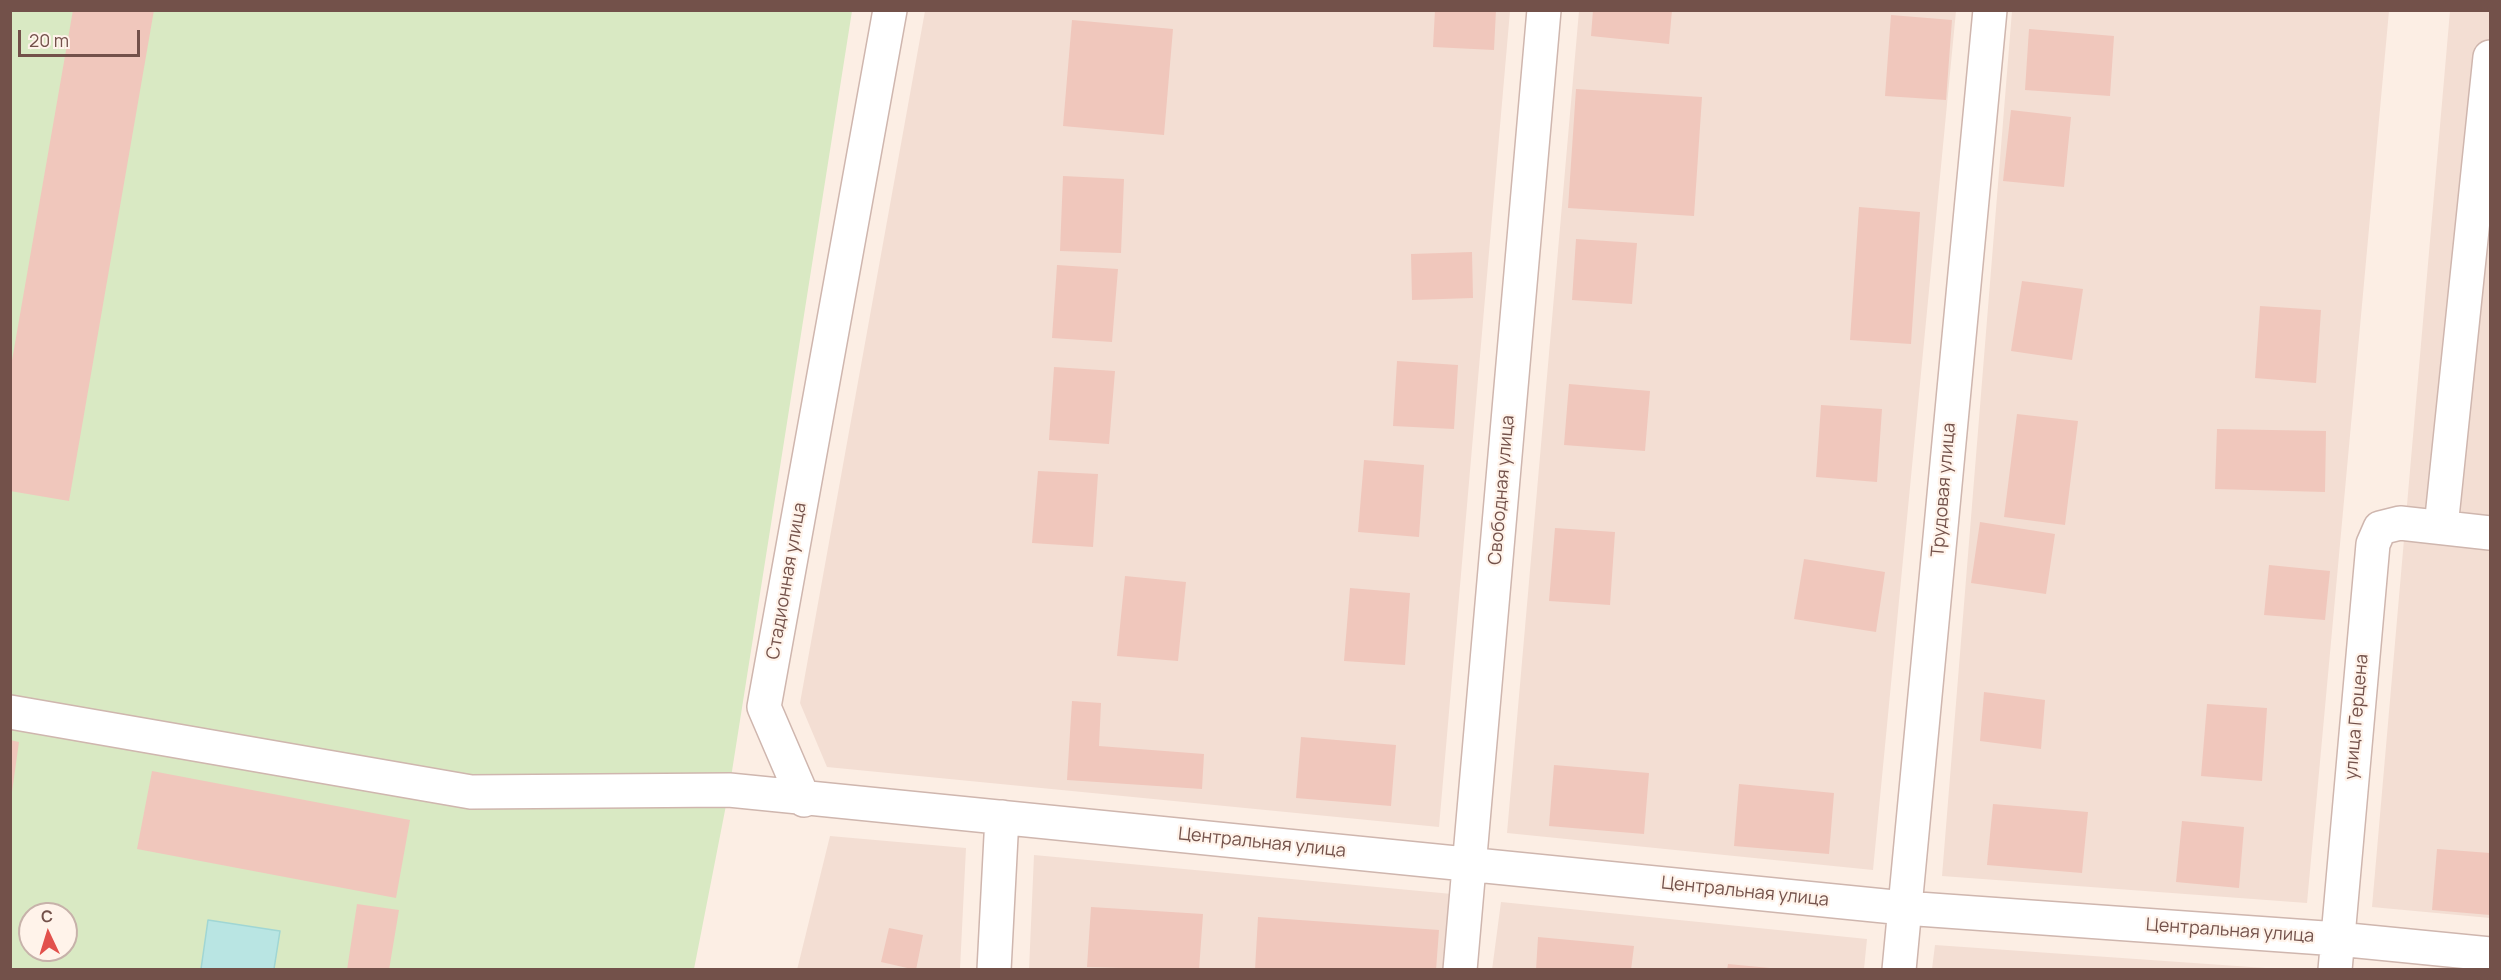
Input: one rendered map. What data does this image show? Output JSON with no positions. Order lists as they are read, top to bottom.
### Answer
{
  "streets": {
    "street": [
      "Свободная улица",
      "Трудовая улица",
      "Стадионная улица",
      "улица Герцена",
      "Центральная улица"
    ]
  },
  "crossings": [
    ["Свободная улица", "Центральная улица"],
    ["Трудовая улица", "Центральная улица"],
    ["улица Герцена", "Центральная улица"]
  ],
  "scale_bar": "20 m",
  "north": "top"
}
